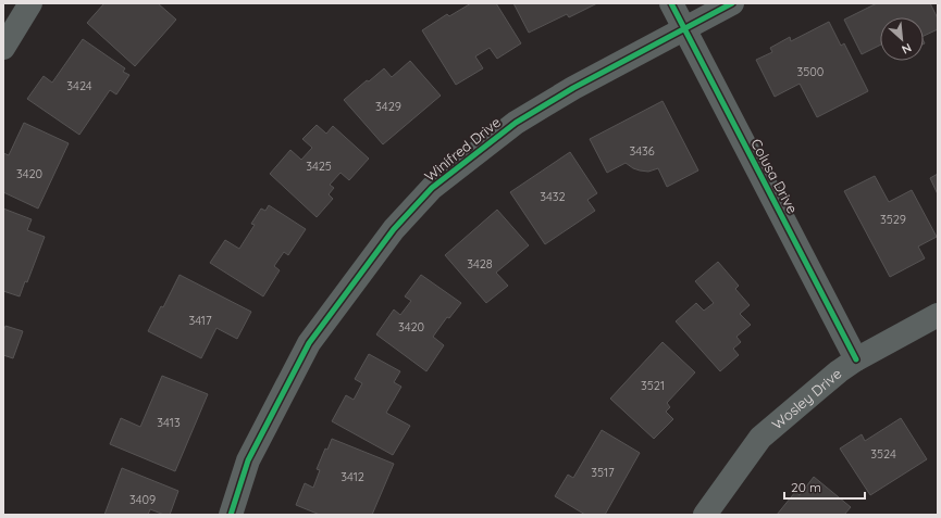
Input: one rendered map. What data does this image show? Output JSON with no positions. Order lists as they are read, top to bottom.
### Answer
{
  "streets": {
    "street": ["Winifred Drive", "Colusa Drive", "Wosley Drive"]
  },
  "crossings": [
    ["Winifred Drive", "Colusa Drive"],
    ["Colusa Drive", "Wosley Drive"]
  ],
  "house_numbers": [
    "3500",
    "3424",
    "3429",
    "3436",
    "3425",
    "3420",
    "3432",
    "3529",
    "3428",
    "3417",
    "3420",
    "3521",
    "3413",
    "3524",
    "3517",
    "3412",
    "3409"
  ],
  "scale_bar": "20 m",
  "north": "bottom right"
}
